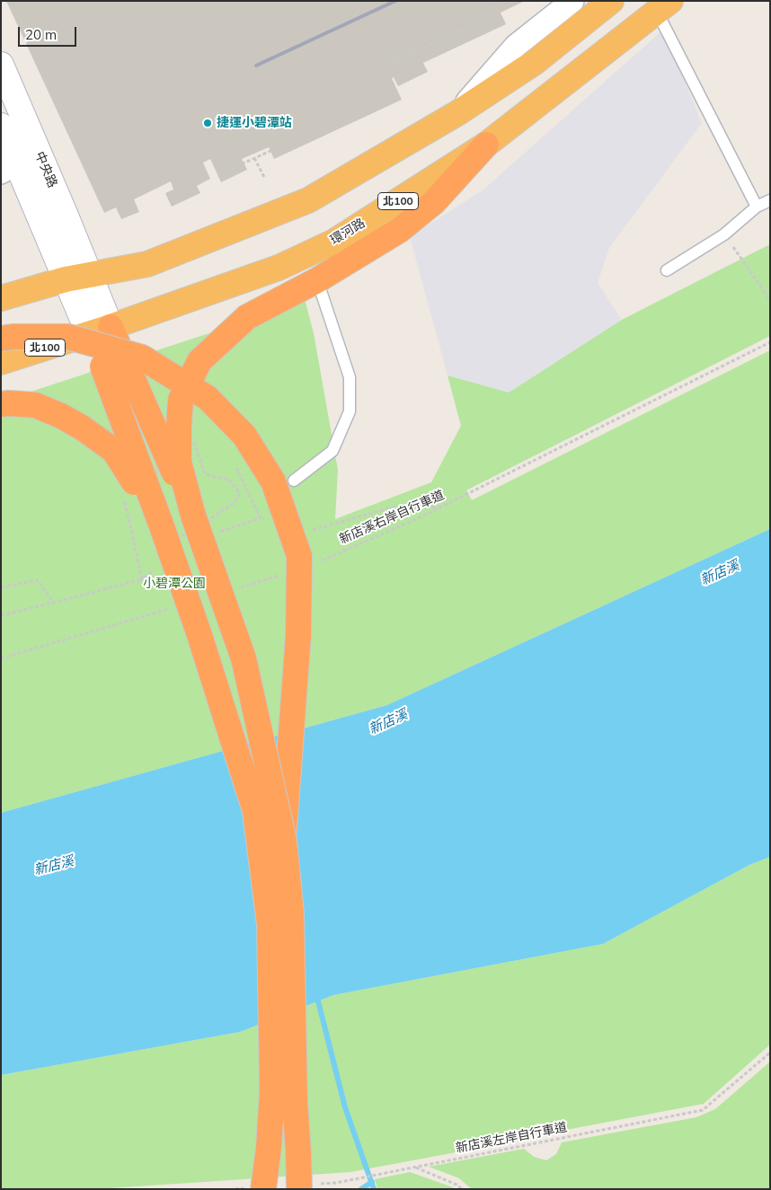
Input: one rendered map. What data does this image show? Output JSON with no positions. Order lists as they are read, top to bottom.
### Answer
{
  "streets": {
    "highway": ["北100", "環河路"],
    "street": ["中央路"],
    "path": ["新店溪右岸自行車道", "新店溪左岸自行車道"]
  },
  "crossings": [
    ["中央路", "環河路"]
  ],
  "water": ["新店溪"],
  "parks": ["小碧潭公園"],
  "places": ["捷運小碧潭站"],
  "scale_bar": "20 m"
}
